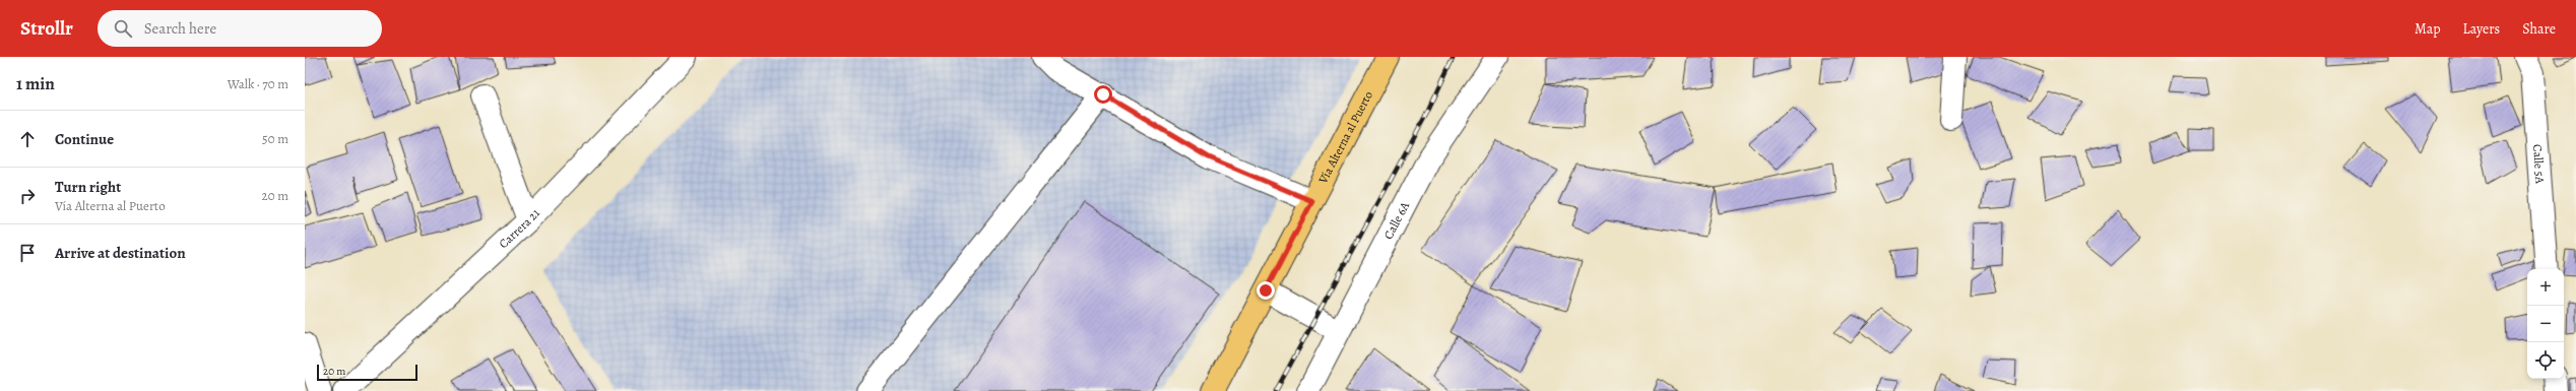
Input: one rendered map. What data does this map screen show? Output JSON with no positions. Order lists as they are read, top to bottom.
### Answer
{
  "streets": {
    "main road": ["Vía Alterna al Puerto"],
    "street": ["Calle 5A", "Calle 6A", "Carrera 21"]
  },
  "scale_bar": "20 m",
  "page": {
    "header": "Strollr",
    "search": "Search here",
    "nav": ["Map", "Layers", "Share"],
    "heading": ["1 min", "Walk · 70 m"],
    "list": [
      ["Continue", "50 m"],
      ["Turn right", "Vía Alterna al Puerto", "20 m"],
      "Arrive at destination"
    ],
    "map_buttons": ["+", "−"],
    "scale": "20 m"
  }
}
